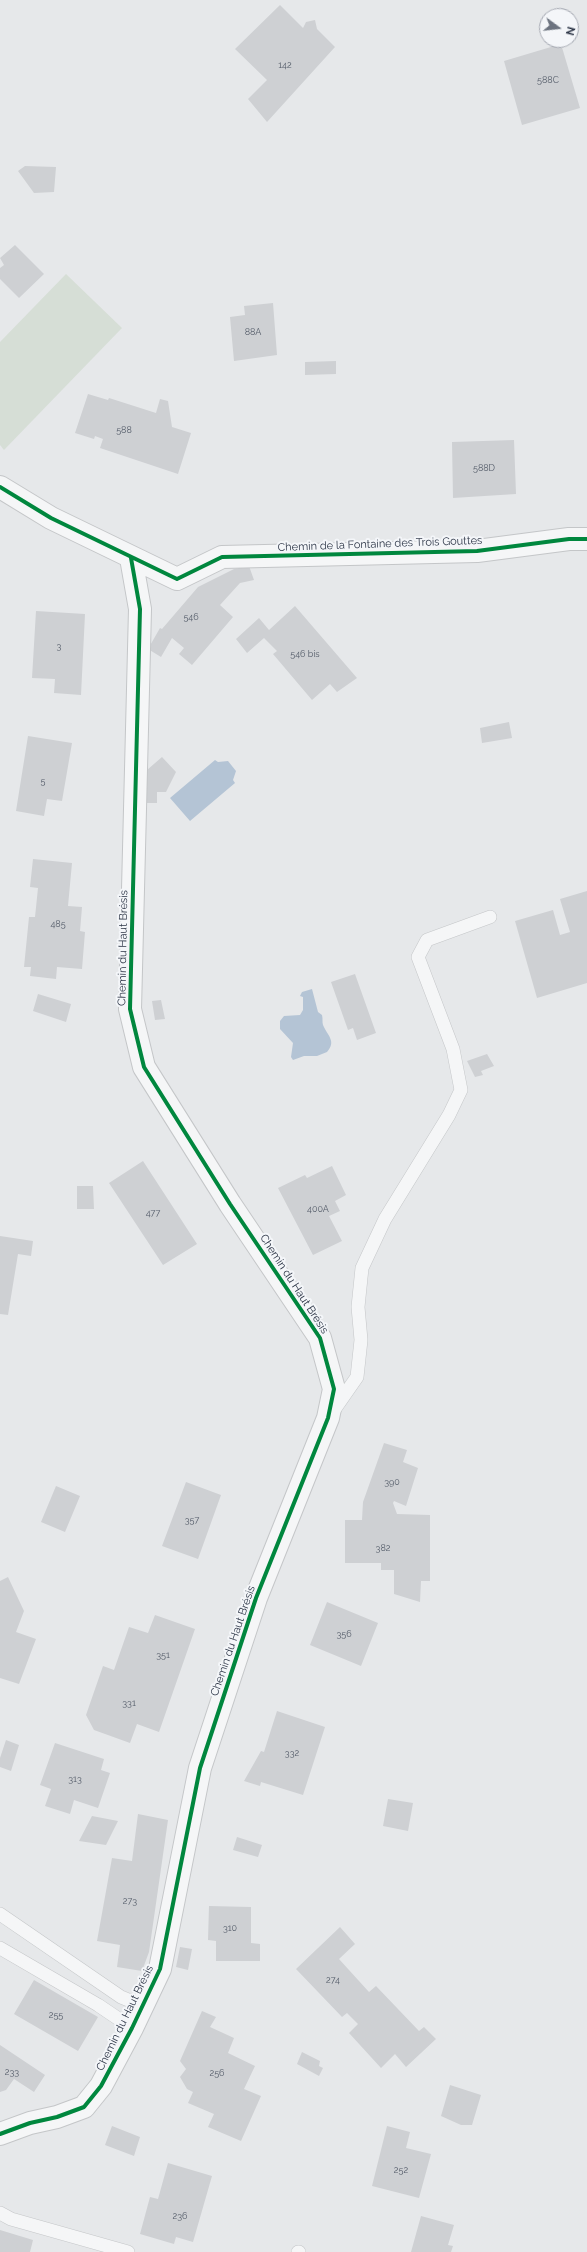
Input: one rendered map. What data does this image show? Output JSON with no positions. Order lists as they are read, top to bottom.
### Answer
{
  "streets": {
    "street": ["Chemin de la Fontaine des Trois Gouttes", "Chemin du Haut Brésis"]
  },
  "crossings": [
    ["Chemin de la Fontaine des Trois Gouttes", "Chemin du Haut Brésis"]
  ],
  "house_numbers": [
    "142",
    "588C",
    "88A",
    "588",
    "588D",
    "546",
    "3",
    "546 bis",
    "5",
    "485",
    "400A",
    "477",
    "390",
    "357",
    "382",
    "356",
    "351",
    "331",
    "332",
    "313",
    "273",
    "310",
    "274",
    "255",
    "233",
    "256",
    "252",
    "236"
  ],
  "north": "right"
}
